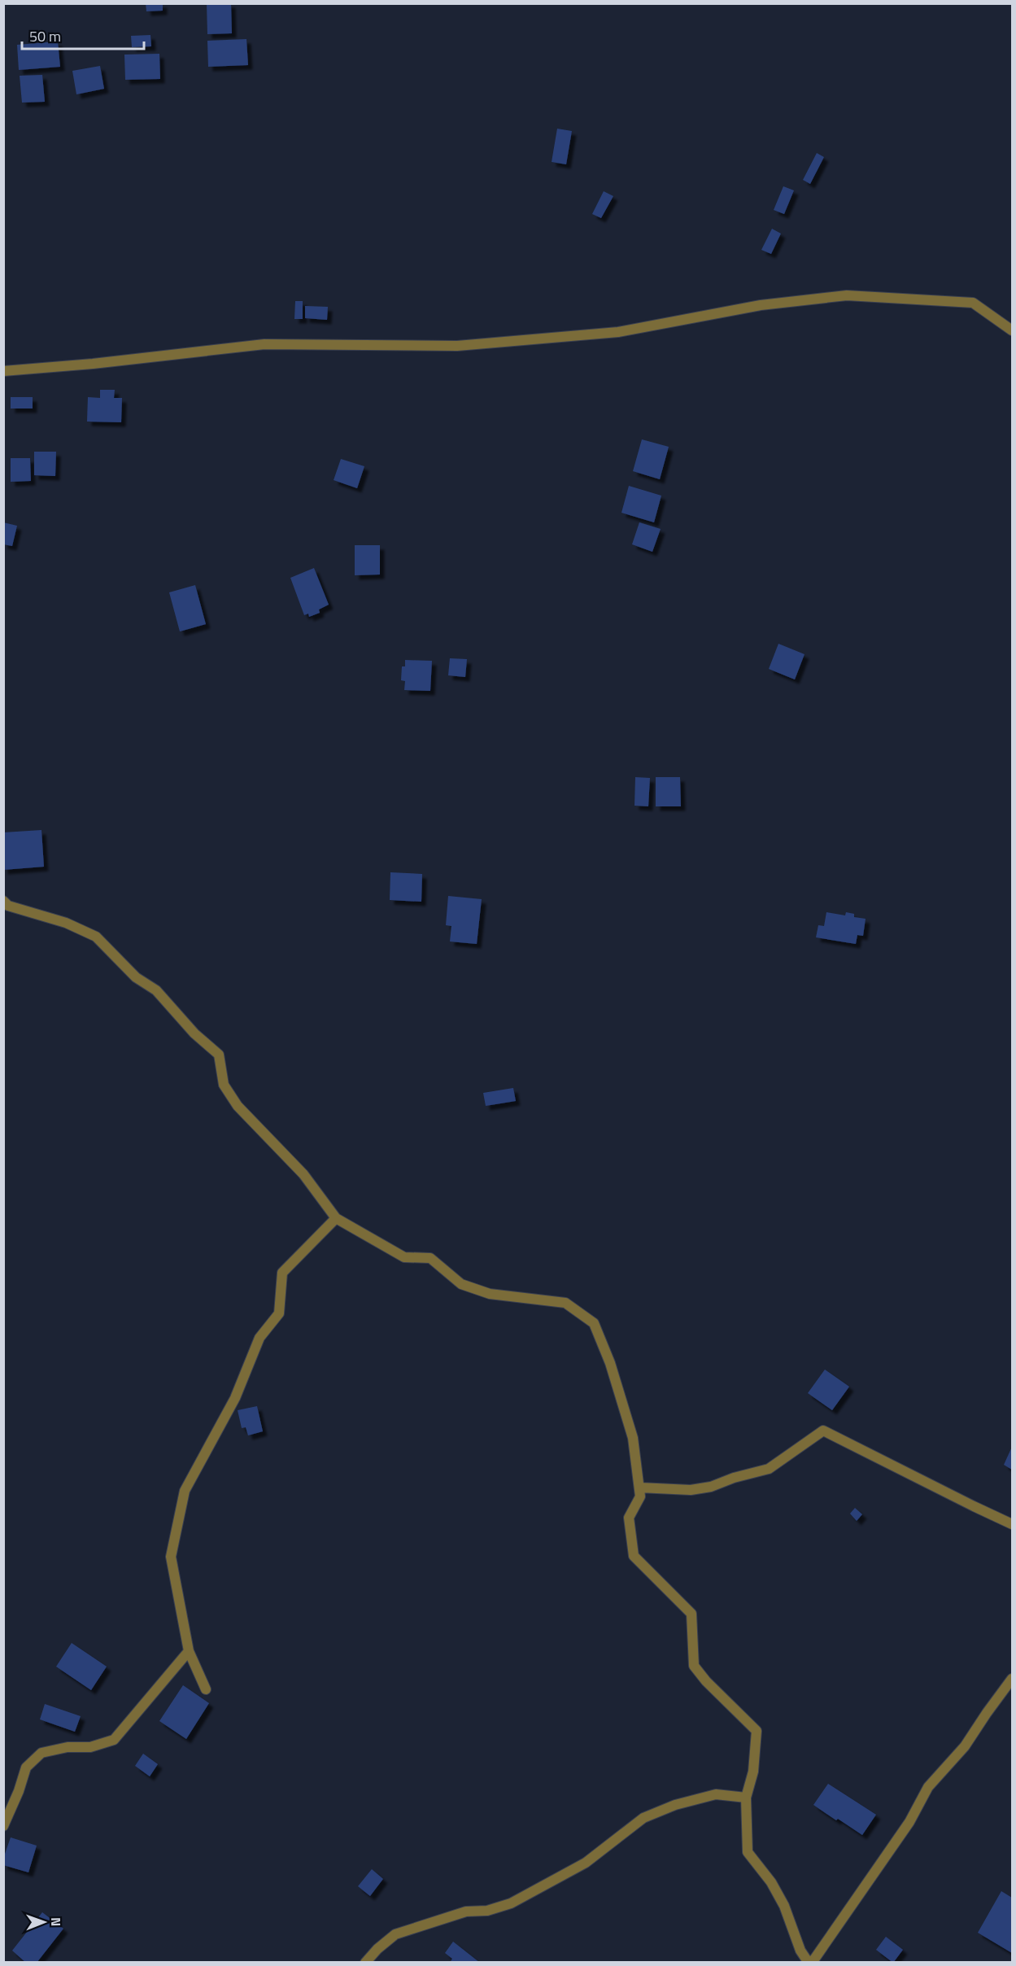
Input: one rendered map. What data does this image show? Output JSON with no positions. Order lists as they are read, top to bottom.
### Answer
{
  "scale_bar": "50 m",
  "north": "right"
}
